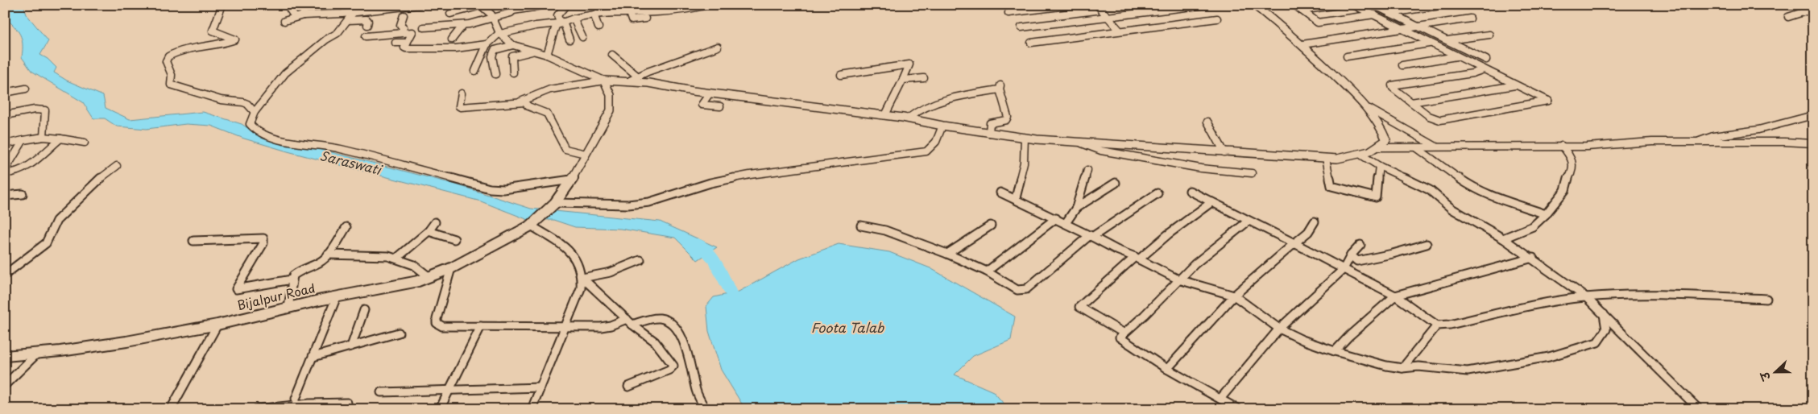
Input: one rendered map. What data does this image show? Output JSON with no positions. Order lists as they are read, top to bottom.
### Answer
{
  "streets": {
    "main road": ["Bijalpur Road"]
  },
  "water": ["Saraswati", "Foota Talab"],
  "north": "left"
}
